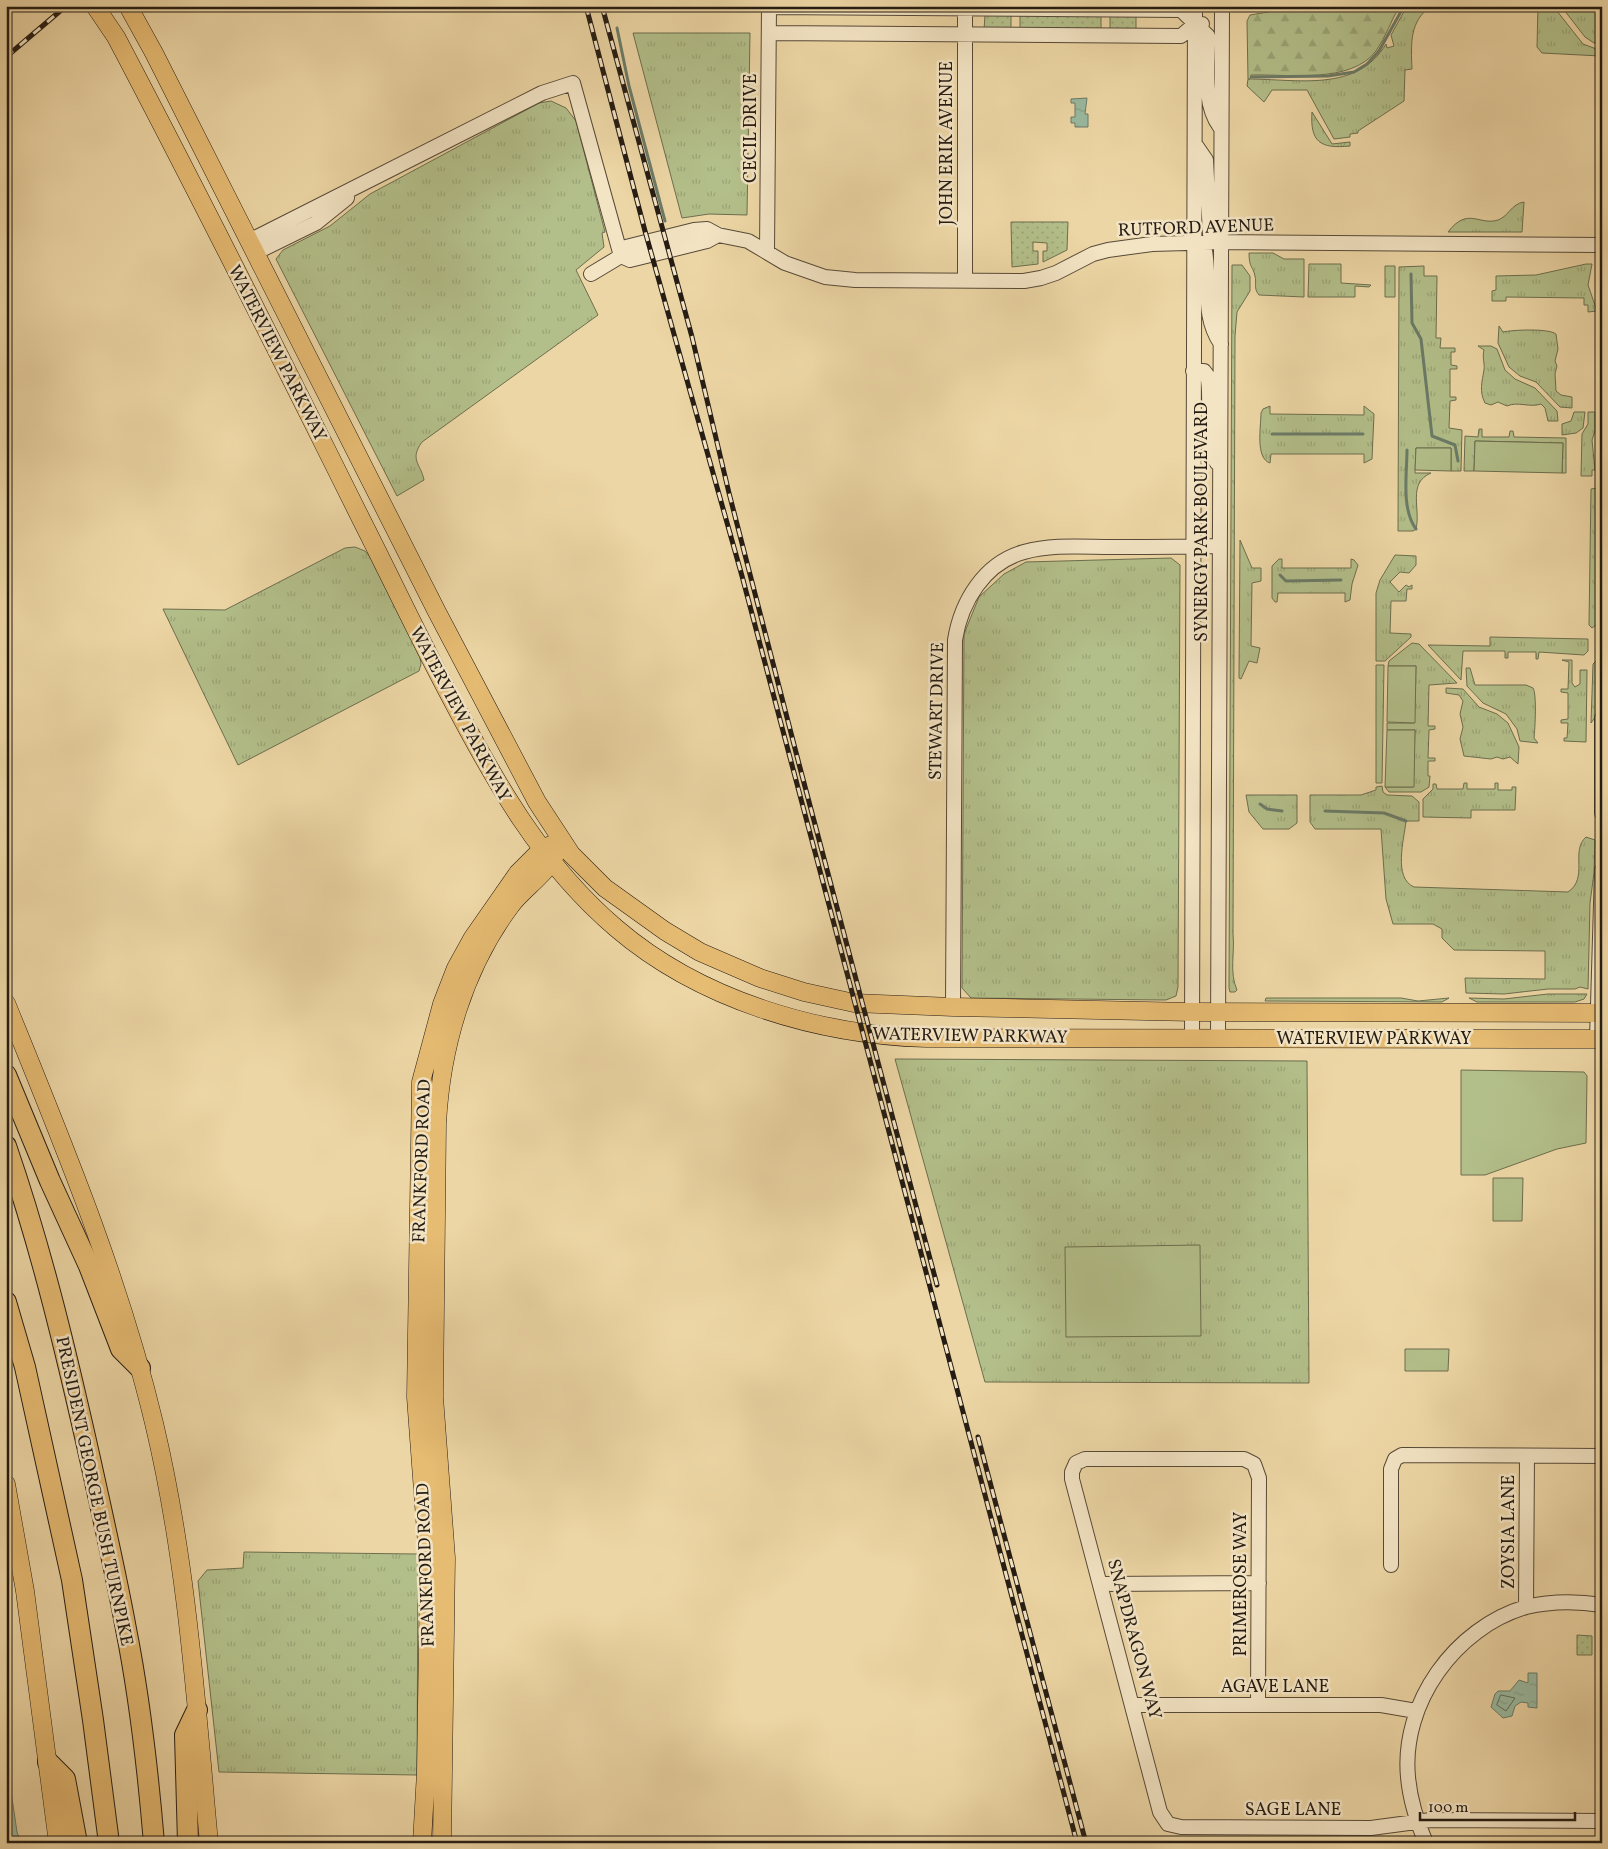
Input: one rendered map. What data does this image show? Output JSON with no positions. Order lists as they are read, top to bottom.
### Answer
{
  "streets": {
    "highway": ["PRESIDENT GEORGE BUSH TURNPIKE"],
    "main road": ["WATERVIEW PARKWAY", "FRANKFORD ROAD"],
    "street": [
      "CECIL DRIVE",
      "JOHN ERIK AVENUE",
      "RUTFORD AVENUE",
      "SYNERGY PARK BOULEVARD",
      "STEWART DRIVE",
      "ZOYSIA LANE",
      "PRIMEROSE WAY",
      "SNAPDRAGON WAY",
      "AGAVE LANE",
      "SAGE LANE"
    ]
  },
  "crossings": [
    ["CECIL DRIVE", "RUTFORD AVENUE"],
    ["JOHN ERIK AVENUE", "RUTFORD AVENUE"],
    ["RUTFORD AVENUE", "SYNERGY PARK BOULEVARD"],
    ["WATERVIEW PARKWAY", "SYNERGY PARK BOULEVARD"],
    ["WATERVIEW PARKWAY", "STEWART DRIVE"],
    ["WATERVIEW PARKWAY", "FRANKFORD ROAD"],
    ["SYNERGY PARK BOULEVARD", "STEWART DRIVE"],
    ["PRIMEROSE WAY", "SNAPDRAGON WAY"],
    ["PRIMEROSE WAY", "AGAVE LANE"],
    ["SNAPDRAGON WAY", "AGAVE LANE"],
    ["SNAPDRAGON WAY", "SAGE LANE"]
  ],
  "scale_bar": "100 m"
}
